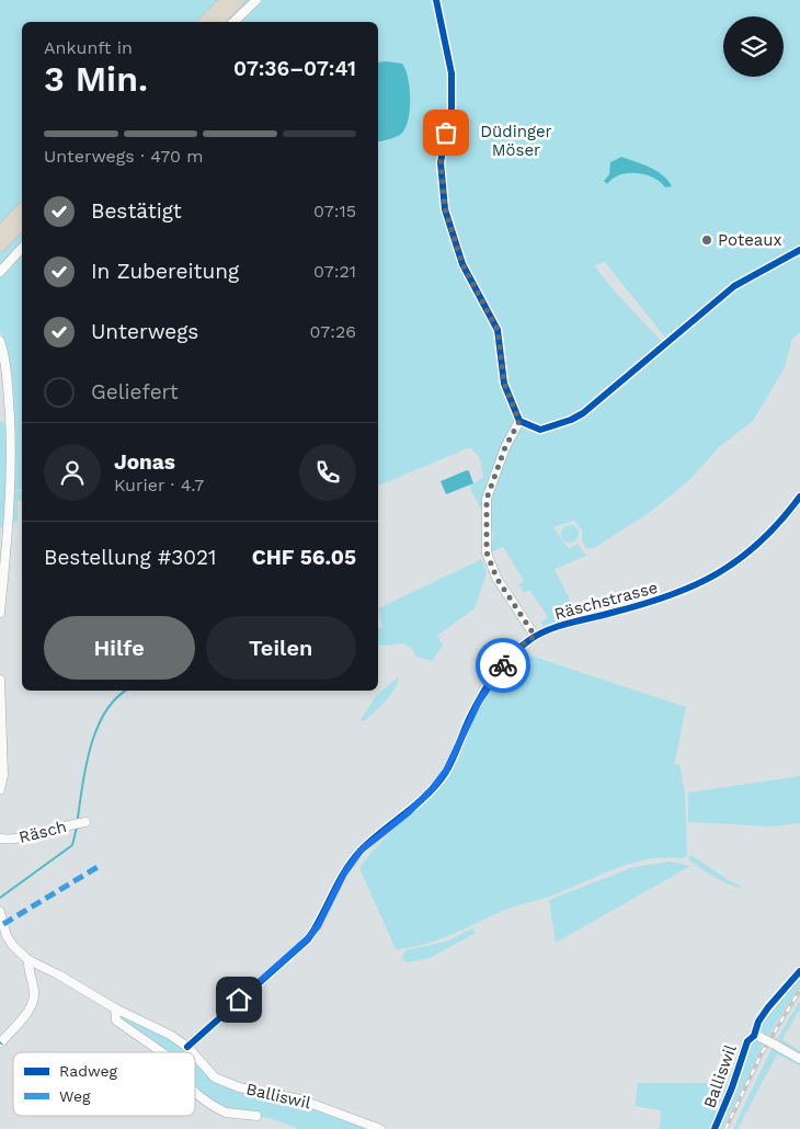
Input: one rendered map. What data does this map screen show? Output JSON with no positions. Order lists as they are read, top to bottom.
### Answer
{
  "streets": {
    "street": ["Räschstrasse", "Räsch", "Balliswil"]
  },
  "crossings": [
    ["Räschstrasse", "Balliswil"]
  ],
  "parks": ["Düdinger Möser"],
  "places": ["Poteaux"],
  "legend": ["Radweg", "Weg"],
  "page": {
    "heading": ["3 Min.", "Ankunft in", "07:36–07:41"],
    "panel": [
      "Jonas",
      "Kurier · 4.7",
      "Bestellung #3021",
      "CHF 56.05"
    ],
    "bar": "Unterwegs · 470 m",
    "list": [
      ["Bestätigt", "07:15"],
      ["In Zubereitung", "07:21"],
      ["Unterwegs", "07:26"],
      "Geliefert"
    ],
    "buttons": ["Hilfe", "Teilen"]
  }
}
